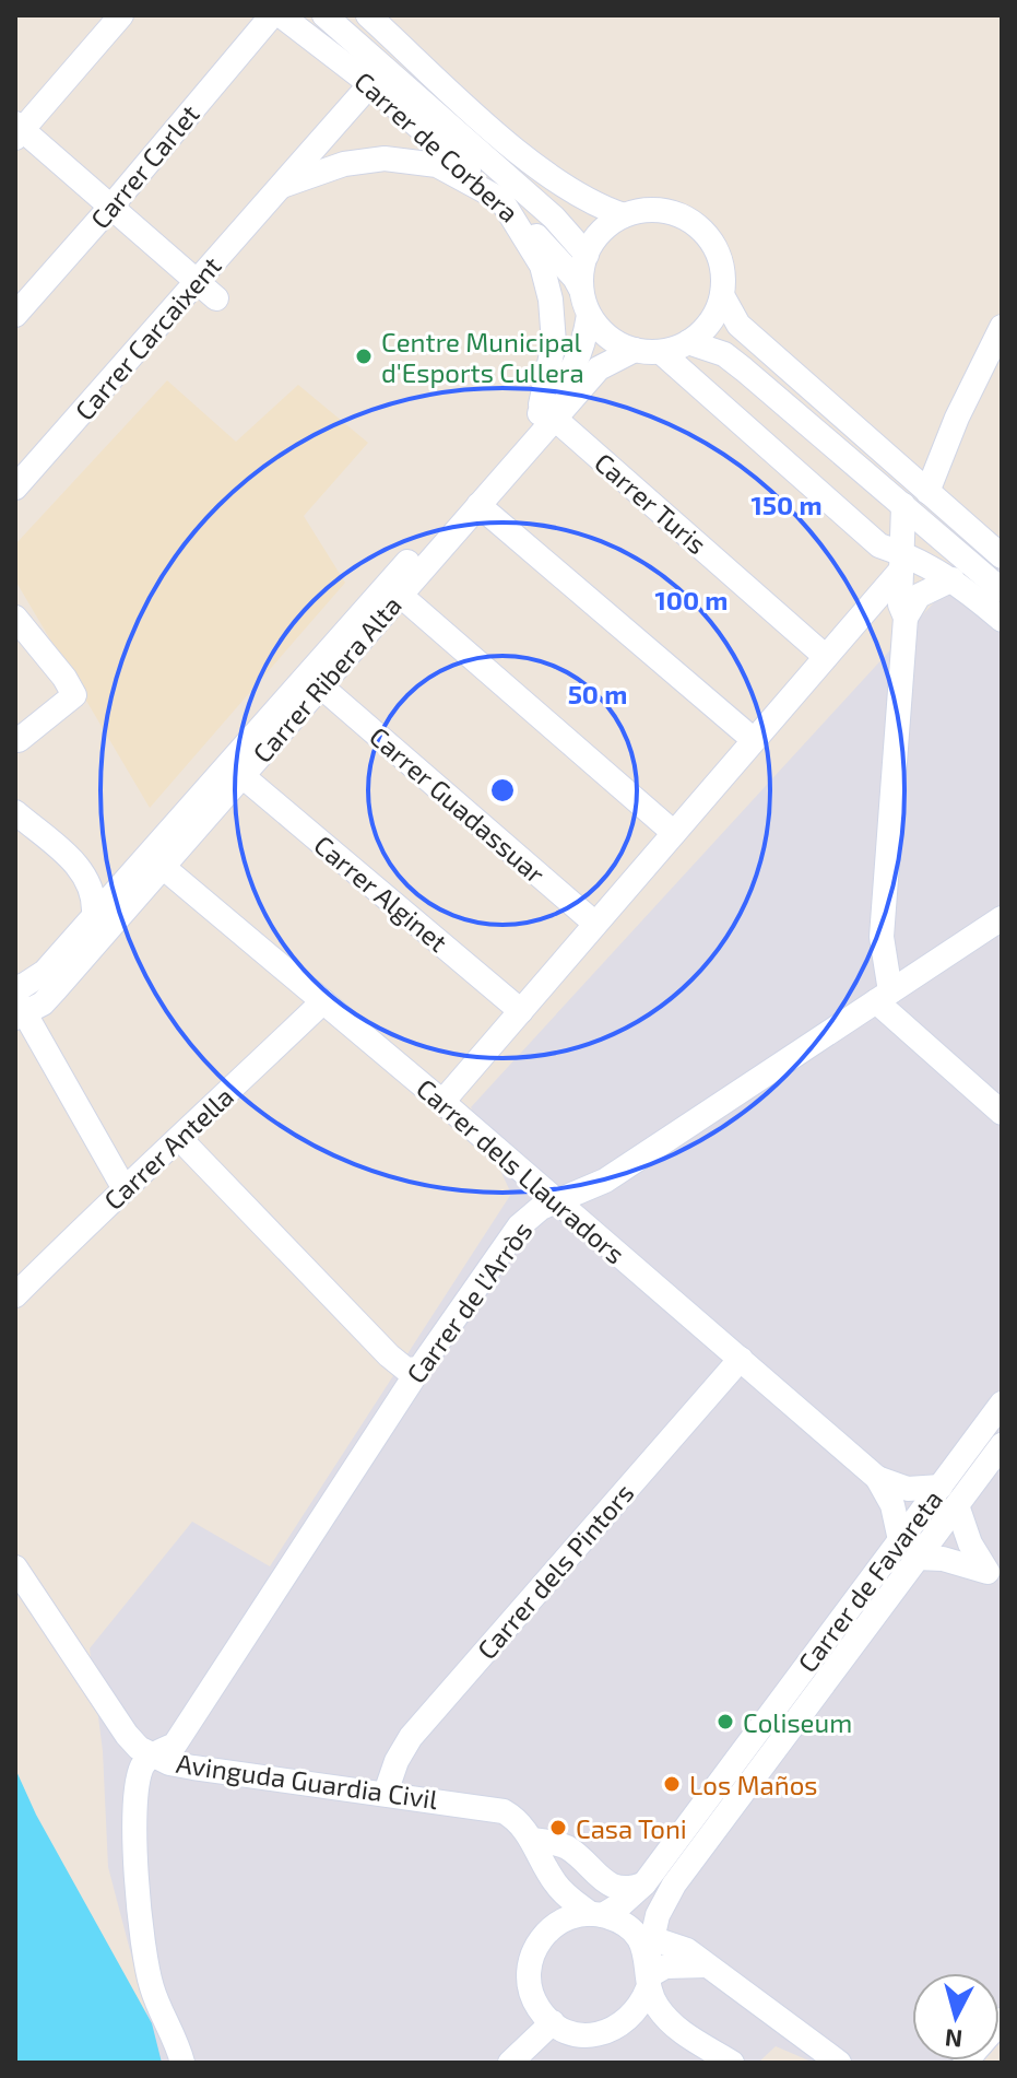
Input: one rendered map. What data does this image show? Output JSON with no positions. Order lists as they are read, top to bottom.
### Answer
{
  "streets": {
    "street": [
      "Carrer de Corbera",
      "Carrer Carlet",
      "Carrer Carcaixent",
      "Carrer Turis",
      "Carrer Ribera Alta",
      "Carrer Guadassuar",
      "Carrer Alginet",
      "Carrer Antella",
      "Carrer dels Llauradors",
      "Carrer de l'Arròs",
      "Carrer dels Pintors",
      "Carrer de Favareta",
      "Avinguda Guardia Civil"
    ]
  },
  "crossings": [
    ["Carrer de Corbera", "Carrer Carcaixent"],
    ["Carrer de Corbera", "Carrer Ribera Alta"],
    ["Carrer Turis", "Carrer Ribera Alta"],
    ["Carrer Ribera Alta", "Carrer Guadassuar"],
    ["Carrer Ribera Alta", "Carrer Alginet"],
    ["Carrer Ribera Alta", "Carrer dels Llauradors"],
    ["Carrer Antella", "Carrer dels Llauradors"],
    ["Carrer dels Llauradors", "Carrer de l'Arròs"],
    ["Carrer dels Llauradors", "Carrer dels Pintors"],
    ["Carrer dels Llauradors", "Carrer de Favareta"],
    ["Carrer de l'Arròs", "Avinguda Guardia Civil"],
    ["Carrer dels Pintors", "Avinguda Guardia Civil"]
  ],
  "places": [
    "Centre Municipal d'Esports Cullera",
    "Coliseum",
    "Los Maños",
    "Casa Toni"
  ],
  "north": "bottom",
  "rings": ["150 m", "100 m", "50 m"]
}
